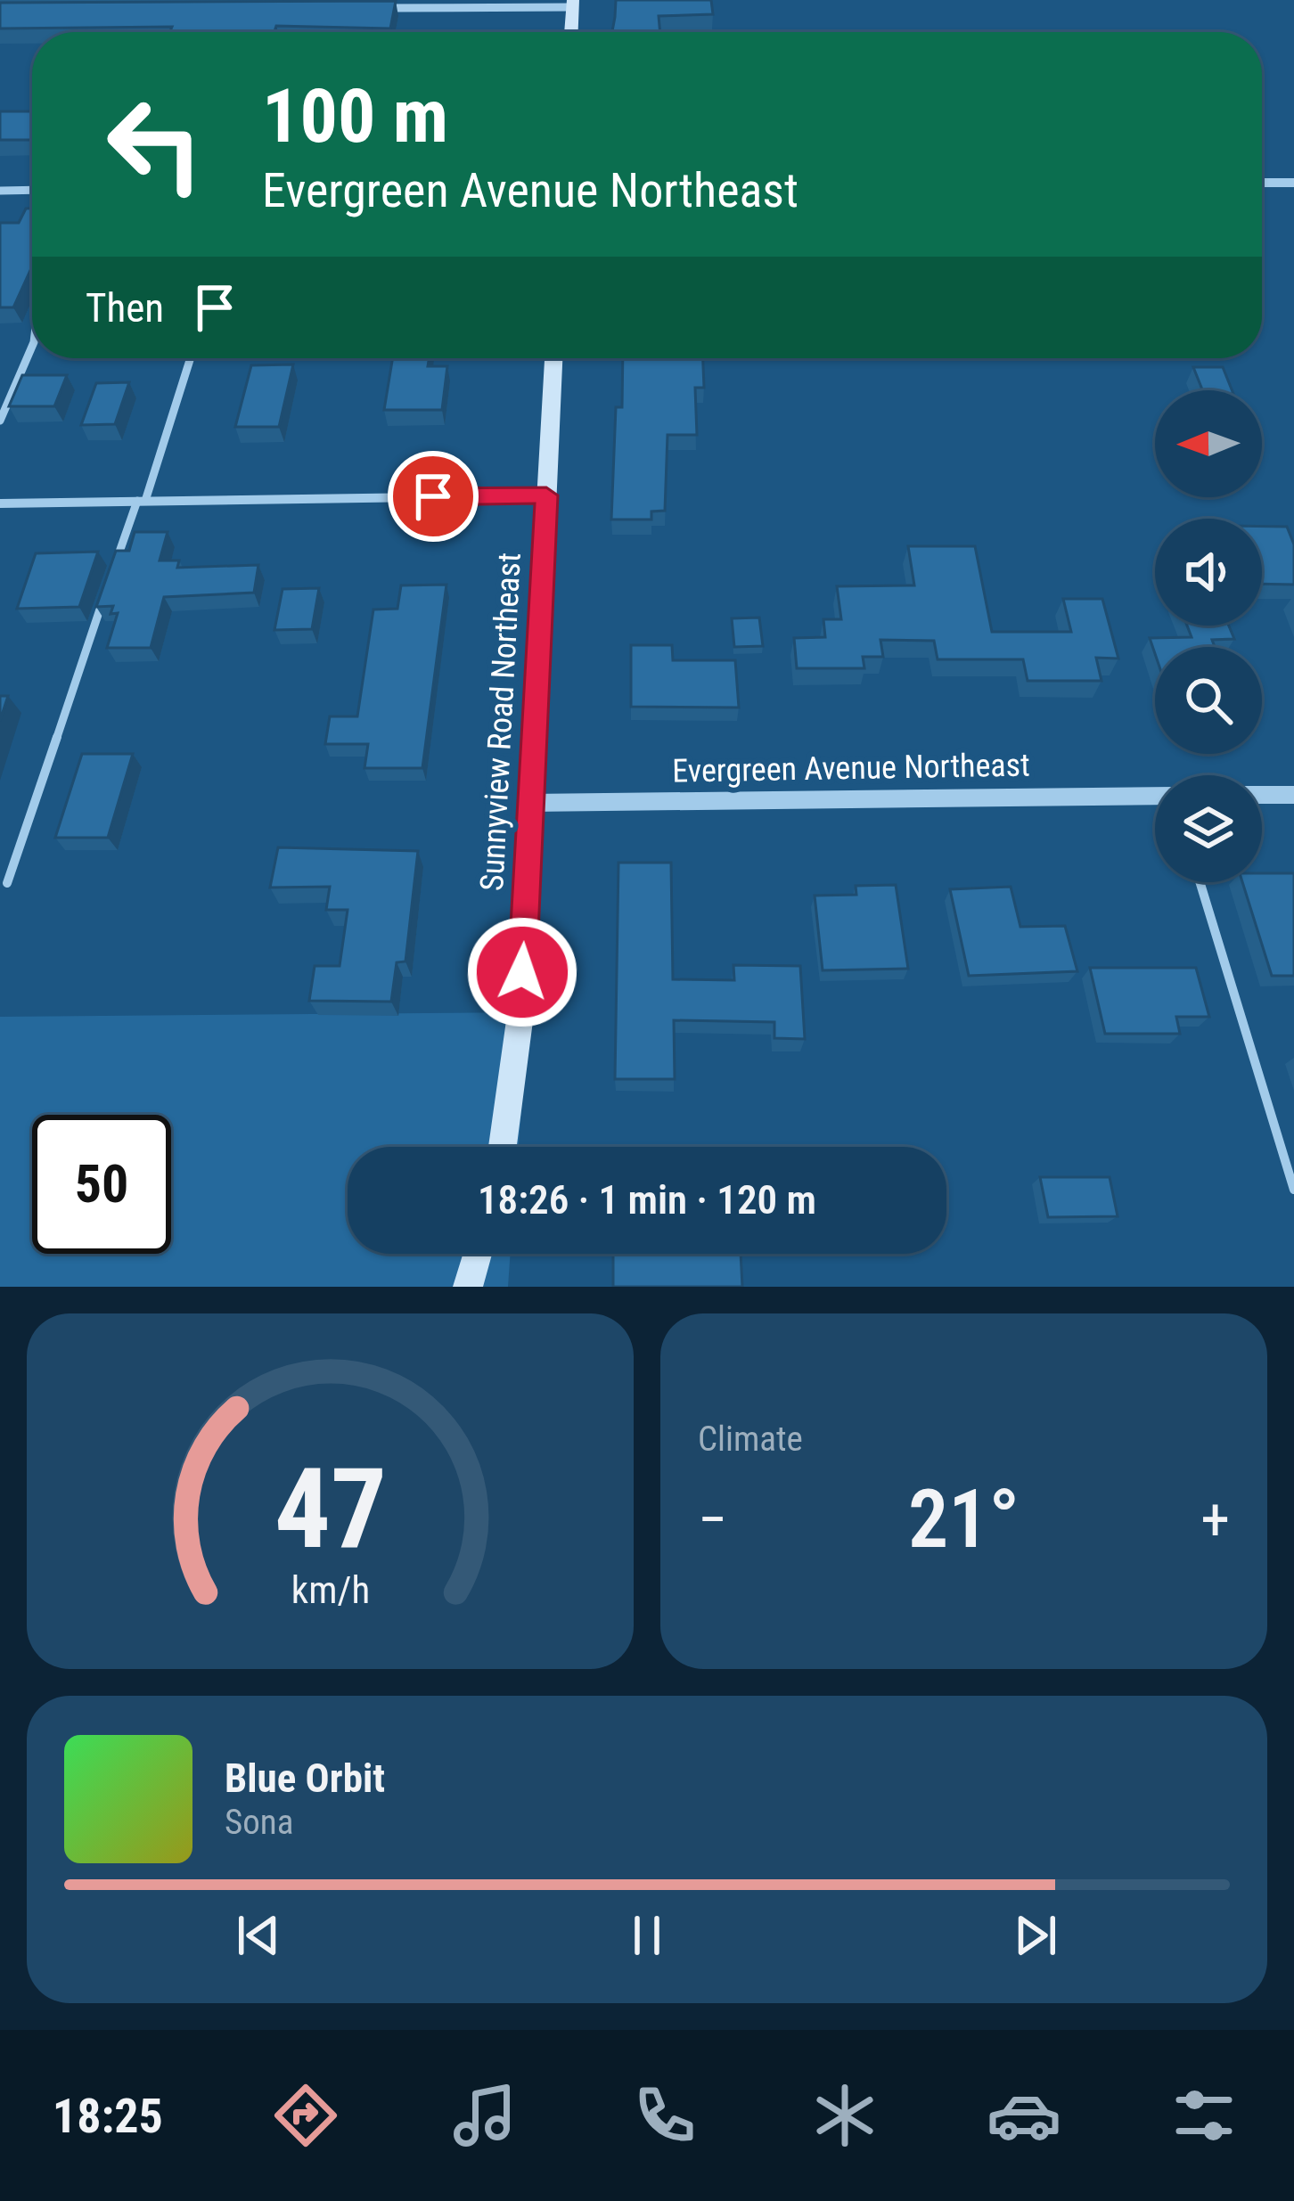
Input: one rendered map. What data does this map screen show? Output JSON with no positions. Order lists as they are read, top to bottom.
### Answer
{
  "streets": {
    "main road": ["Sunnyview Road Northeast"],
    "street": ["Evergreen Avenue Northeast"]
  },
  "crossings": [
    ["Sunnyview Road Northeast", "Evergreen Avenue Northeast"]
  ],
  "north": "left",
  "page": {
    "turn": ["100 m", "Evergreen Avenue Northeast"],
    "then": "Then",
    "limit": "50",
    "trip": "18:26 · 1 min · 120 m",
    "tile": "Climate",
    "heat": ["−", "21°", "+"],
    "song": ["Blue Orbit", "Sona"],
    "tabs": "18:25",
    "gauge": ["47", "km/h"]
  }
}
